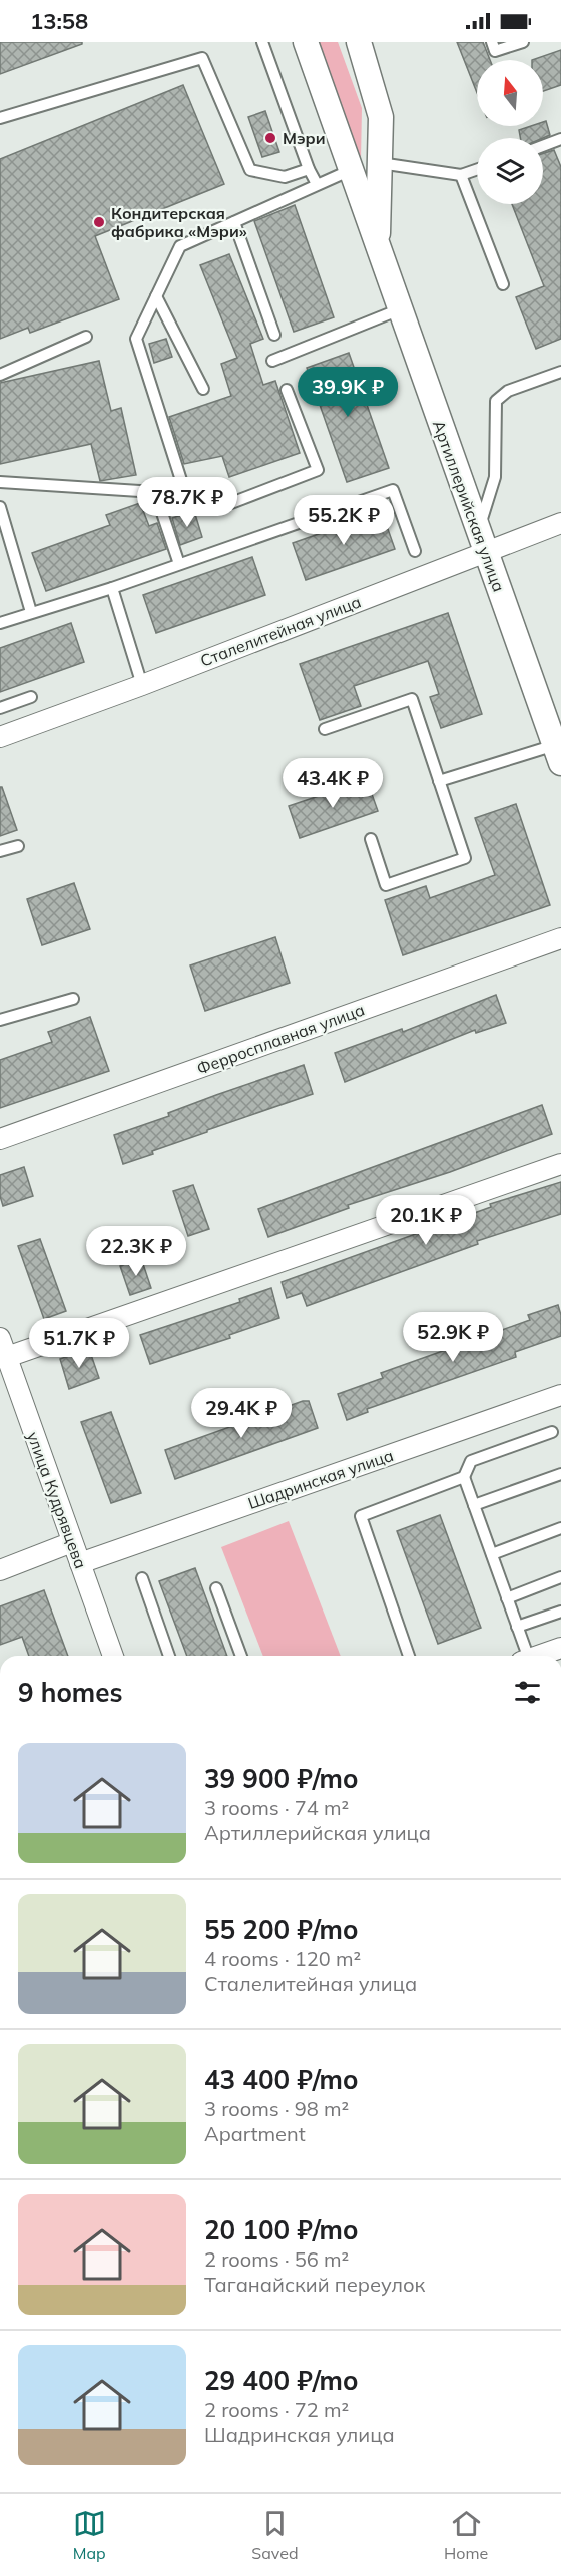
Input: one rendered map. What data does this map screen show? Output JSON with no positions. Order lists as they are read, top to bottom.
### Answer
{
  "streets": {
    "street": [
      "Артиллерийская улица",
      "Сталелитейная улица",
      "Ферросплавная улица",
      "Шадринская улица",
      "улица Кудрявцева"
    ]
  },
  "crossings": [
    ["Артиллерийская улица", "Сталелитейная улица"],
    ["Шадринская улица", "улица Кудрявцева"]
  ],
  "places": ["Мэри", "Кондитерская фабрика «Мэри»"],
  "north": "top",
  "page": {
    "status": "13:58",
    "price": [
      "39.9K ₽",
      "78.7K ₽",
      "55.2K ₽",
      "43.4K ₽",
      "20.1K ₽",
      "22.3K ₽",
      "52.9K ₽",
      "51.7K ₽",
      "29.4K ₽"
    ],
    "heading": "9 homes",
    "list": [
      {
        "name": "39 900 ₽/mo",
        "note": "3 rooms · 74 m² · Артиллерийская улица"
      },
      {
        "name": "55 200 ₽/mo",
        "note": "4 rooms · 120 m² · Сталелитейная улица"
      },
      {
        "name": "43 400 ₽/mo",
        "note": "3 rooms · 98 m² · Apartment"
      },
      {
        "name": "20 100 ₽/mo",
        "note": "2 rooms · 56 m² · Таганайский переулок"
      },
      {
        "name": "29 400 ₽/mo",
        "note": "2 rooms · 72 m² · Шадринская улица"
      }
    ],
    "tabs": ["Map", "Saved", "Home"]
  }
}
